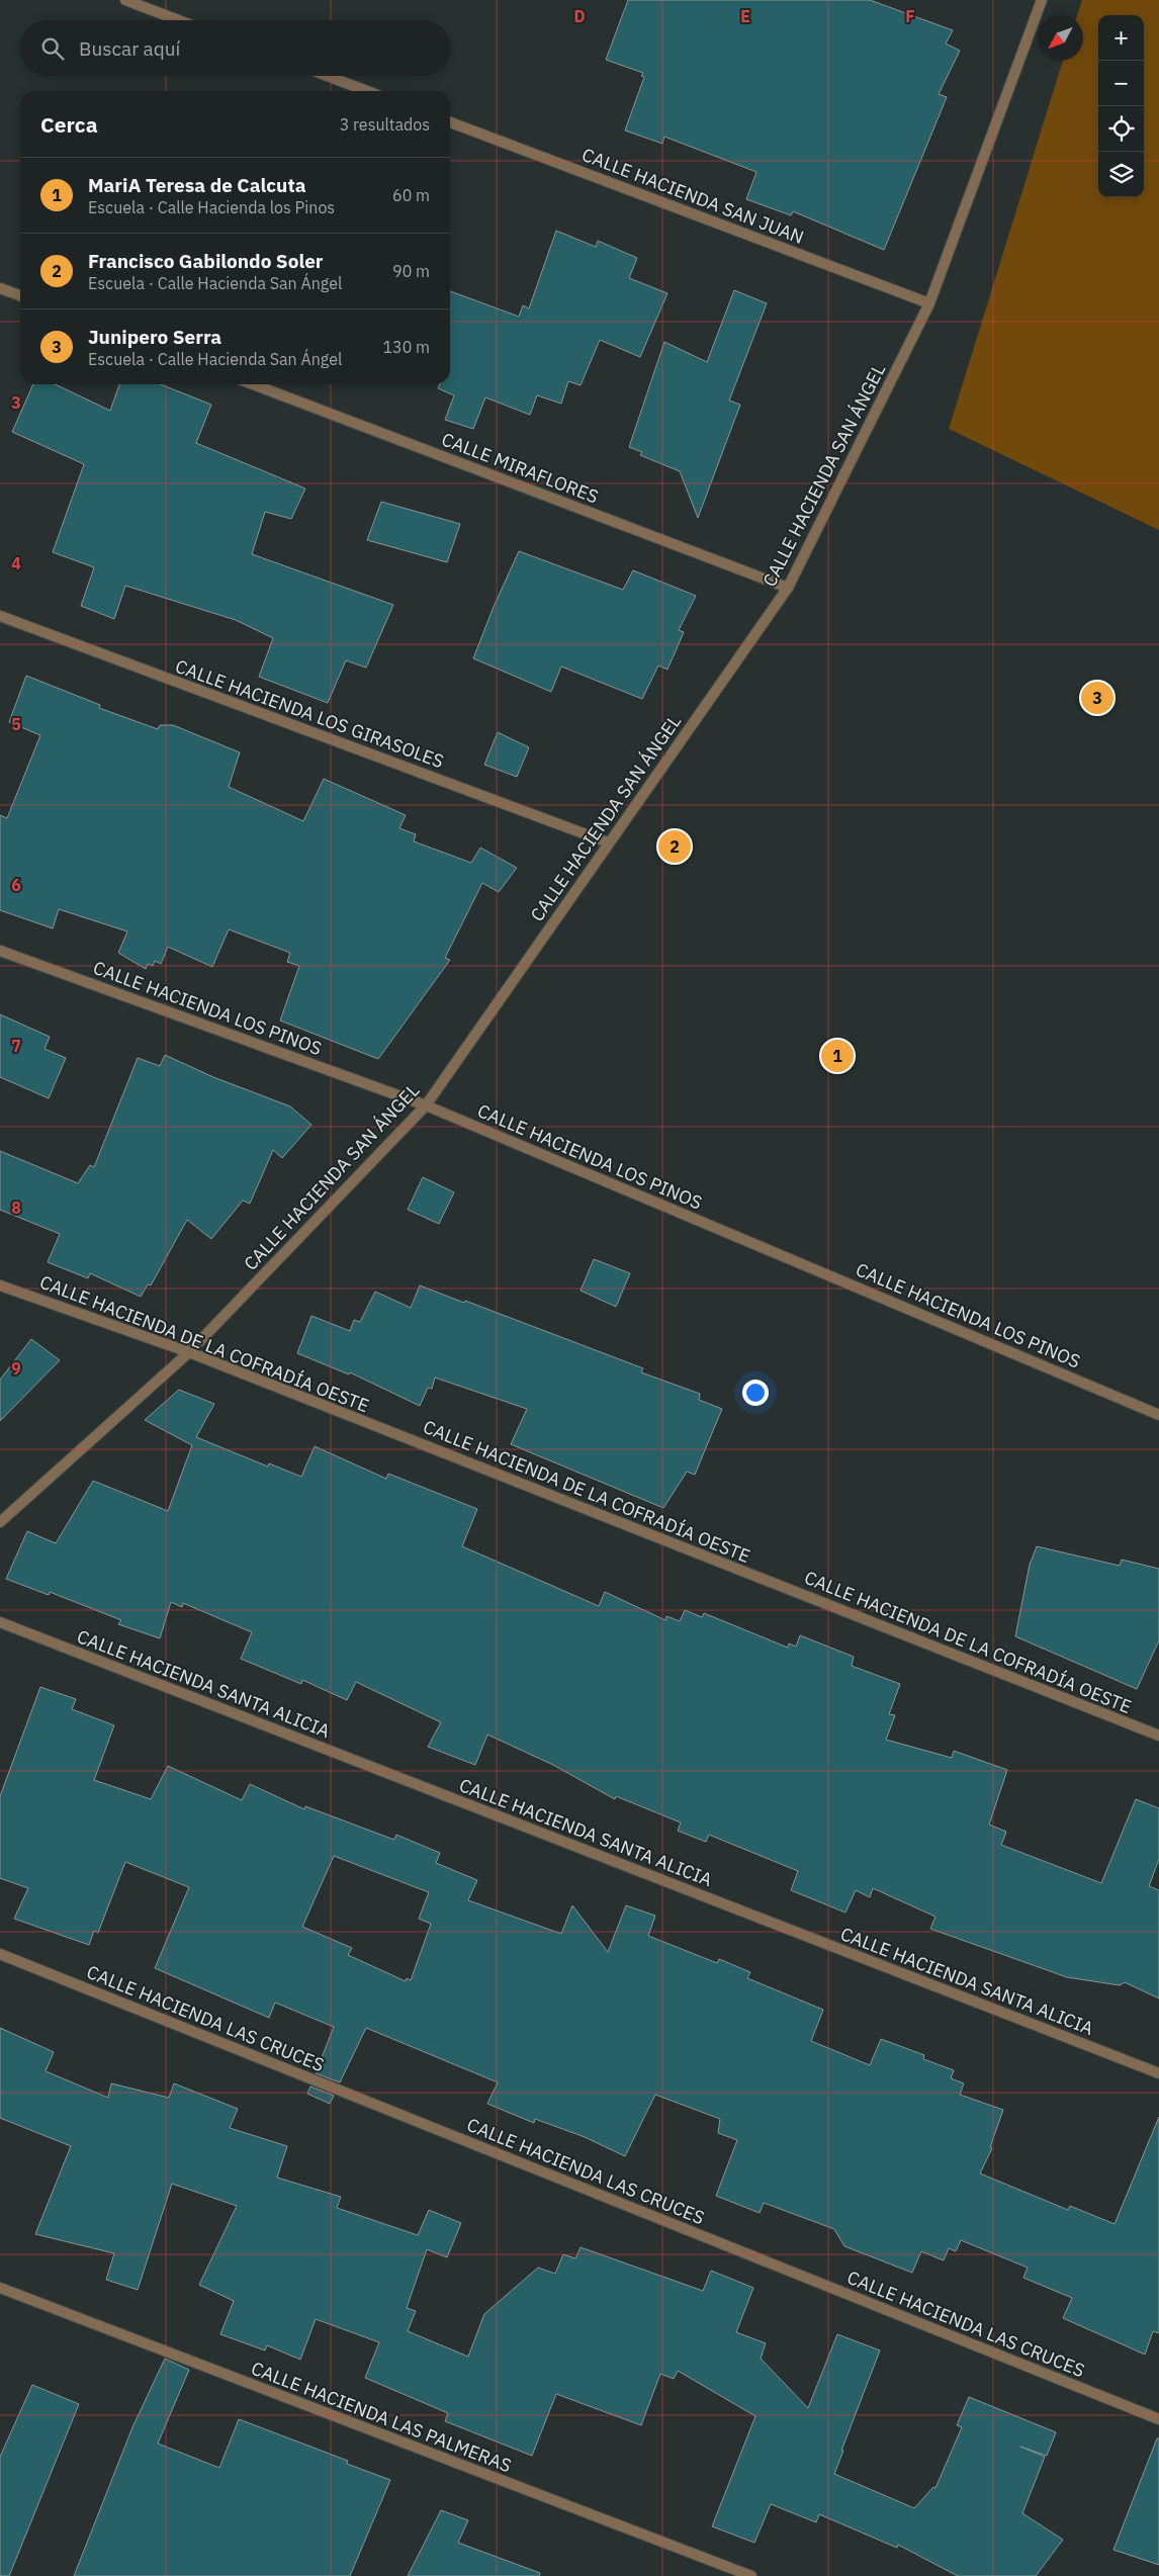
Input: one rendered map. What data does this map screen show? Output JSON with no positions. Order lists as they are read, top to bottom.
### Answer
{
  "streets": {
    "street": [
      "CALLE HACIENDA SAN JUAN",
      "CALLE MIRAFLORES",
      "CALLE HACIENDA SAN ÁNGEL",
      "CALLE HACIENDA LOS GIRASOLES",
      "CALLE HACIENDA LOS PINOS",
      "CALLE HACIENDA DE LA COFRADÍA OESTE",
      "CALLE HACIENDA SANTA ALICIA",
      "CALLE HACIENDA LAS CRUCES",
      "CALLE HACIENDA LAS PALMERAS"
    ]
  },
  "crossings": [
    ["CALLE HACIENDA SAN JUAN", "CALLE HACIENDA SAN ÁNGEL"],
    ["CALLE MIRAFLORES", "CALLE HACIENDA SAN ÁNGEL"],
    ["CALLE HACIENDA SAN ÁNGEL", "CALLE HACIENDA LOS GIRASOLES"],
    ["CALLE HACIENDA SAN ÁNGEL", "CALLE HACIENDA LOS PINOS"],
    ["CALLE HACIENDA SAN ÁNGEL", "CALLE HACIENDA DE LA COFRADÍA OESTE"]
  ],
  "north": "bottom left",
  "page": {
    "map_buttons": ["+", "−"],
    "search": "Buscar aquí",
    "heading": ["Cerca", "3 resultados"],
    "list": [
      {
        "mark": "1",
        "name": "MariA Teresa de Calcuta",
        "note": "Escuela · Calle Hacienda los Pinos",
        "value": "60 m"
      },
      {
        "mark": "2",
        "name": "Francisco Gabilondo Soler",
        "note": "Escuela · Calle Hacienda San Ángel",
        "value": "90 m"
      },
      {
        "mark": "3",
        "name": "Junipero Serra",
        "note": "Escuela · Calle Hacienda San Ángel",
        "value": "130 m"
      }
    ],
    "pins": ["3", "2", "1"]
  },
  "grid": {
    "columns": ["D", "E", "F"],
    "rows": [
      "3",
      "4",
      "5",
      "6",
      "7",
      "8",
      "9"
    ]
  }
}
